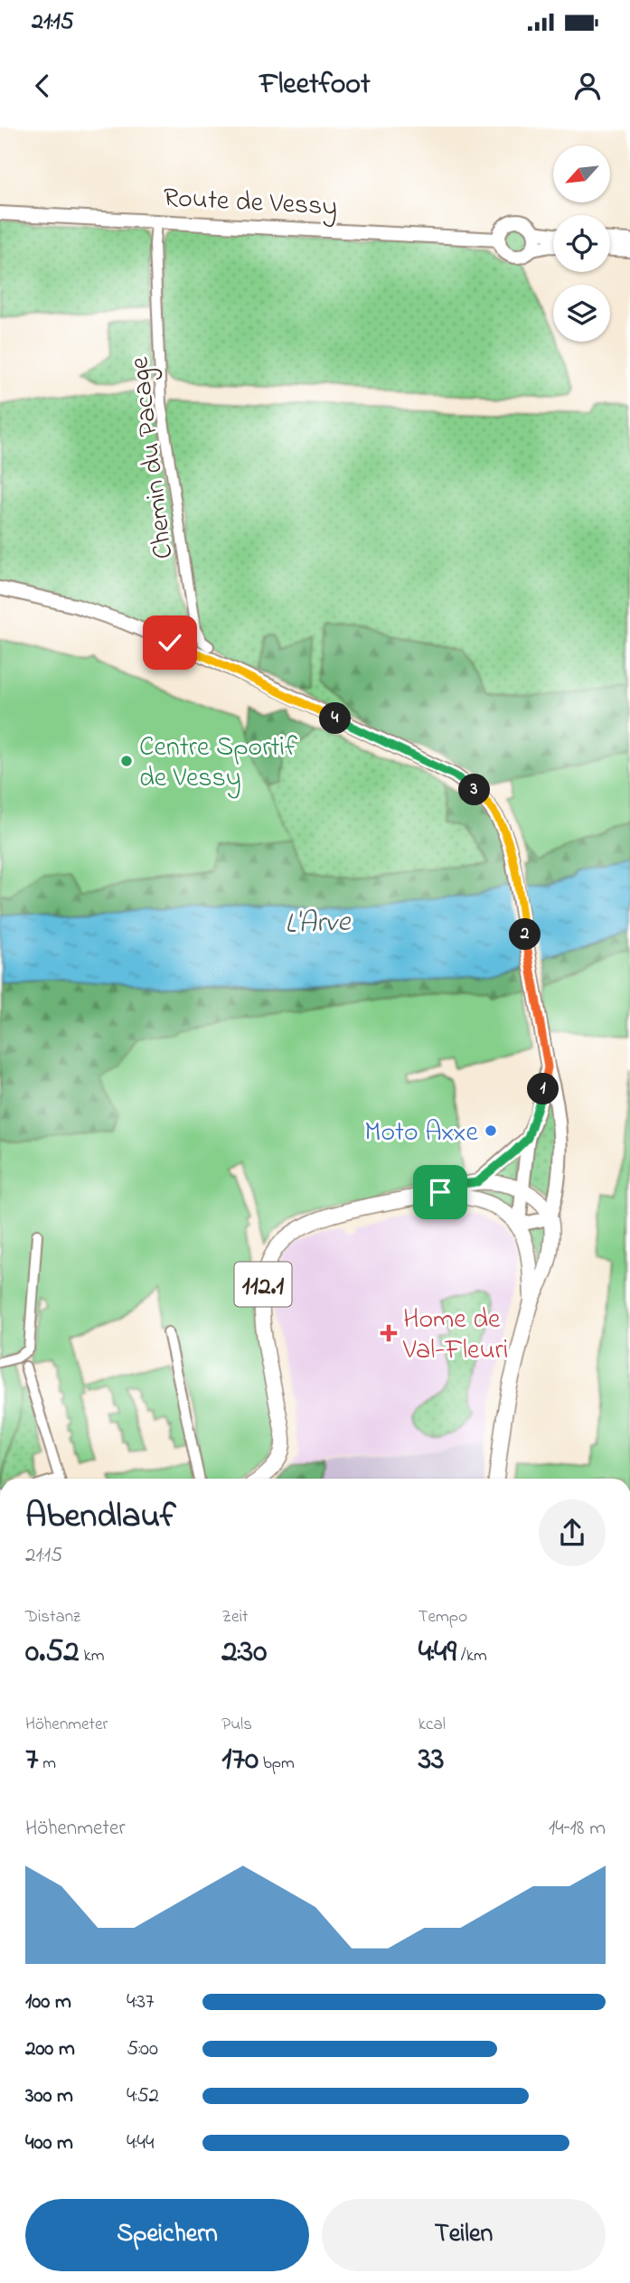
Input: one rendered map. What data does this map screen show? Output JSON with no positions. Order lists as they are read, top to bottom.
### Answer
{
  "streets": {
    "main road": ["112.1"],
    "street": ["Route de Vessy", "Chemin du Pacage"]
  },
  "crossings": [
    ["Route de Vessy", "Chemin du Pacage"]
  ],
  "water": ["L'Arve"],
  "places": {
    "other": ["Centre Sportif de Vessy", "Moto Axxe"],
    "health": ["Home de Val-Fleuri"]
  },
  "north": "bottom left",
  "page": {
    "status": "21:15",
    "header": "Fleetfoot",
    "pins": [
      "4",
      "3",
      "2",
      "1"
    ],
    "heading": ["Abendlauf", "21:15"],
    "stats": [
      ["Distanz", "0.52 km"],
      ["Zeit", "2:30"],
      ["Tempo", "4:49 /km"],
      ["Höhenmeter", "7 m"],
      ["Puls", "170 bpm"],
      ["kcal", "33"]
    ],
    "chart": ["Höhenmeter", "14–18 m"],
    "list": [
      {
        "name": "100 m",
        "note": "4:37"
      },
      {
        "name": "200 m",
        "note": "5:00"
      },
      {
        "name": "300 m",
        "note": "4:52"
      },
      {
        "name": "400 m",
        "note": "4:44"
      }
    ],
    "buttons": ["Speichern", "Teilen"]
  }
}
